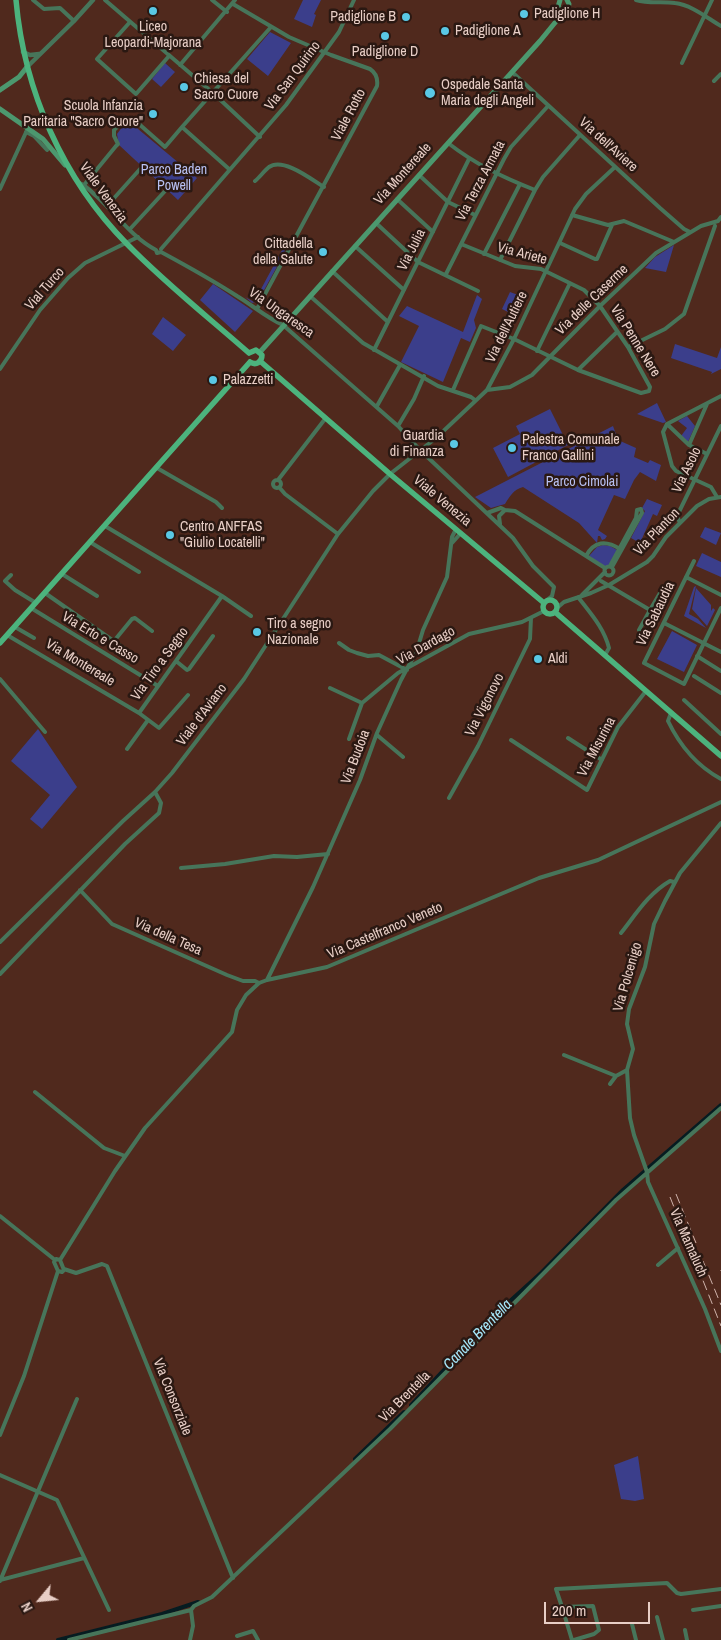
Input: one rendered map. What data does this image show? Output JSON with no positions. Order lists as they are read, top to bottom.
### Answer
{
  "streets": {
    "main road": ["Via Montereale", "Viale Venezia"],
    "street": [
      "Via San Quirino",
      "Viale Rotto",
      "Via dell'Aviere",
      "Via Terza Armata",
      "Via Julia",
      "Via Ariete",
      "Vial Turco",
      "Via delle Caserme",
      "Via Ungaresca",
      "Via dell'Autiere",
      "Via Penne Nere",
      "Via Asolo",
      "Via Planton",
      "Via Sabaudia",
      "Via Erto e Casso",
      "Via Dardago",
      "Via Tiro a Segno",
      "Via Vigonovo",
      "Viale d'Aviano",
      "Via Misurina",
      "Via Budoia",
      "Via Castelfranco Veneto",
      "Via della Tesa",
      "Via Polcenigo",
      "Via Mamaluch",
      "Via Consorziale",
      "Via Brentella"
    ]
  },
  "crossings": [
    ["Via San Quirino", "Viale Rotto"],
    ["Via San Quirino", "Via Ungaresca"],
    ["Viale Rotto", "Via Ungaresca"],
    ["Via dell'Aviere", "Via Montereale"],
    ["Via dell'Aviere", "Via Terza Armata"],
    ["Via dell'Aviere", "Via delle Caserme"],
    ["Via dell'Aviere", "Via dell'Autiere"],
    ["Via Montereale", "Viale Venezia"],
    ["Via Montereale", "Via Ungaresca"],
    ["Via Montereale", "Via Tiro a Segno"],
    ["Via Terza Armata", "Via Ariete"],
    ["Viale Venezia", "Vial Turco"],
    ["Viale Venezia", "Via Ungaresca"],
    ["Viale Venezia", "Via dell'Autiere"],
    ["Viale Venezia", "Via Planton"],
    ["Viale Venezia", "Via Dardago"],
    ["Viale Venezia", "Viale d'Aviano"],
    ["Viale Venezia", "Via Misurina"],
    ["Viale Venezia", "Via Budoia"],
    ["Via Ariete", "Via delle Caserme"],
    ["Via Ariete", "Via dell'Autiere"],
    ["Via Ariete", "Via Penne Nere"],
    ["Vial Turco", "Via Ungaresca"],
    ["Via delle Caserme", "Via dell'Autiere"],
    ["Via delle Caserme", "Via Penne Nere"],
    ["Via Ungaresca", "Via dell'Autiere"],
    ["Via Ungaresca", "Via Planton"],
    ["Via Ungaresca", "Via Dardago"],
    ["Via dell'Autiere", "Viale d'Aviano"],
    ["Via Asolo", "Via Planton"],
    ["Via Planton", "Via Dardago"],
    ["Via Erto e Casso", "Via Tiro a Segno"],
    ["Via Dardago", "Via Vigonovo"],
    ["Via Dardago", "Via Budoia"],
    ["Via Budoia", "Via Castelfranco Veneto"],
    ["Via Castelfranco Veneto", "Via della Tesa"],
    ["Via Polcenigo", "Via Mamaluch"],
    ["Via Mamaluch", "Via Brentella"],
    ["Via Consorziale", "Via Brentella"]
  ],
  "water": ["Canale Brentella"],
  "parks": ["Parco Baden Powell", "Parco Cimolai"],
  "places": [
    "Liceo Leopardi-Majorana",
    "Padiglione H",
    "Padiglione B",
    "Padiglione A",
    "Padiglione D",
    "Chiesa del Sacro Cuore",
    "Ospedale Santa Maria degli Angeli",
    "Scuola Infanzia Paritaria \"Sacro Cuore\"",
    "Cittadella della Salute",
    "Palazzetti",
    "Guardia di Finanza",
    "Palestra Comunale Franco Gallini",
    "Centro ANFFAS \"Giulio Locatelli\"",
    "Tiro a segno Nazionale",
    "Aldi"
  ],
  "scale_bar": "200 m",
  "north": "bottom left"
}
